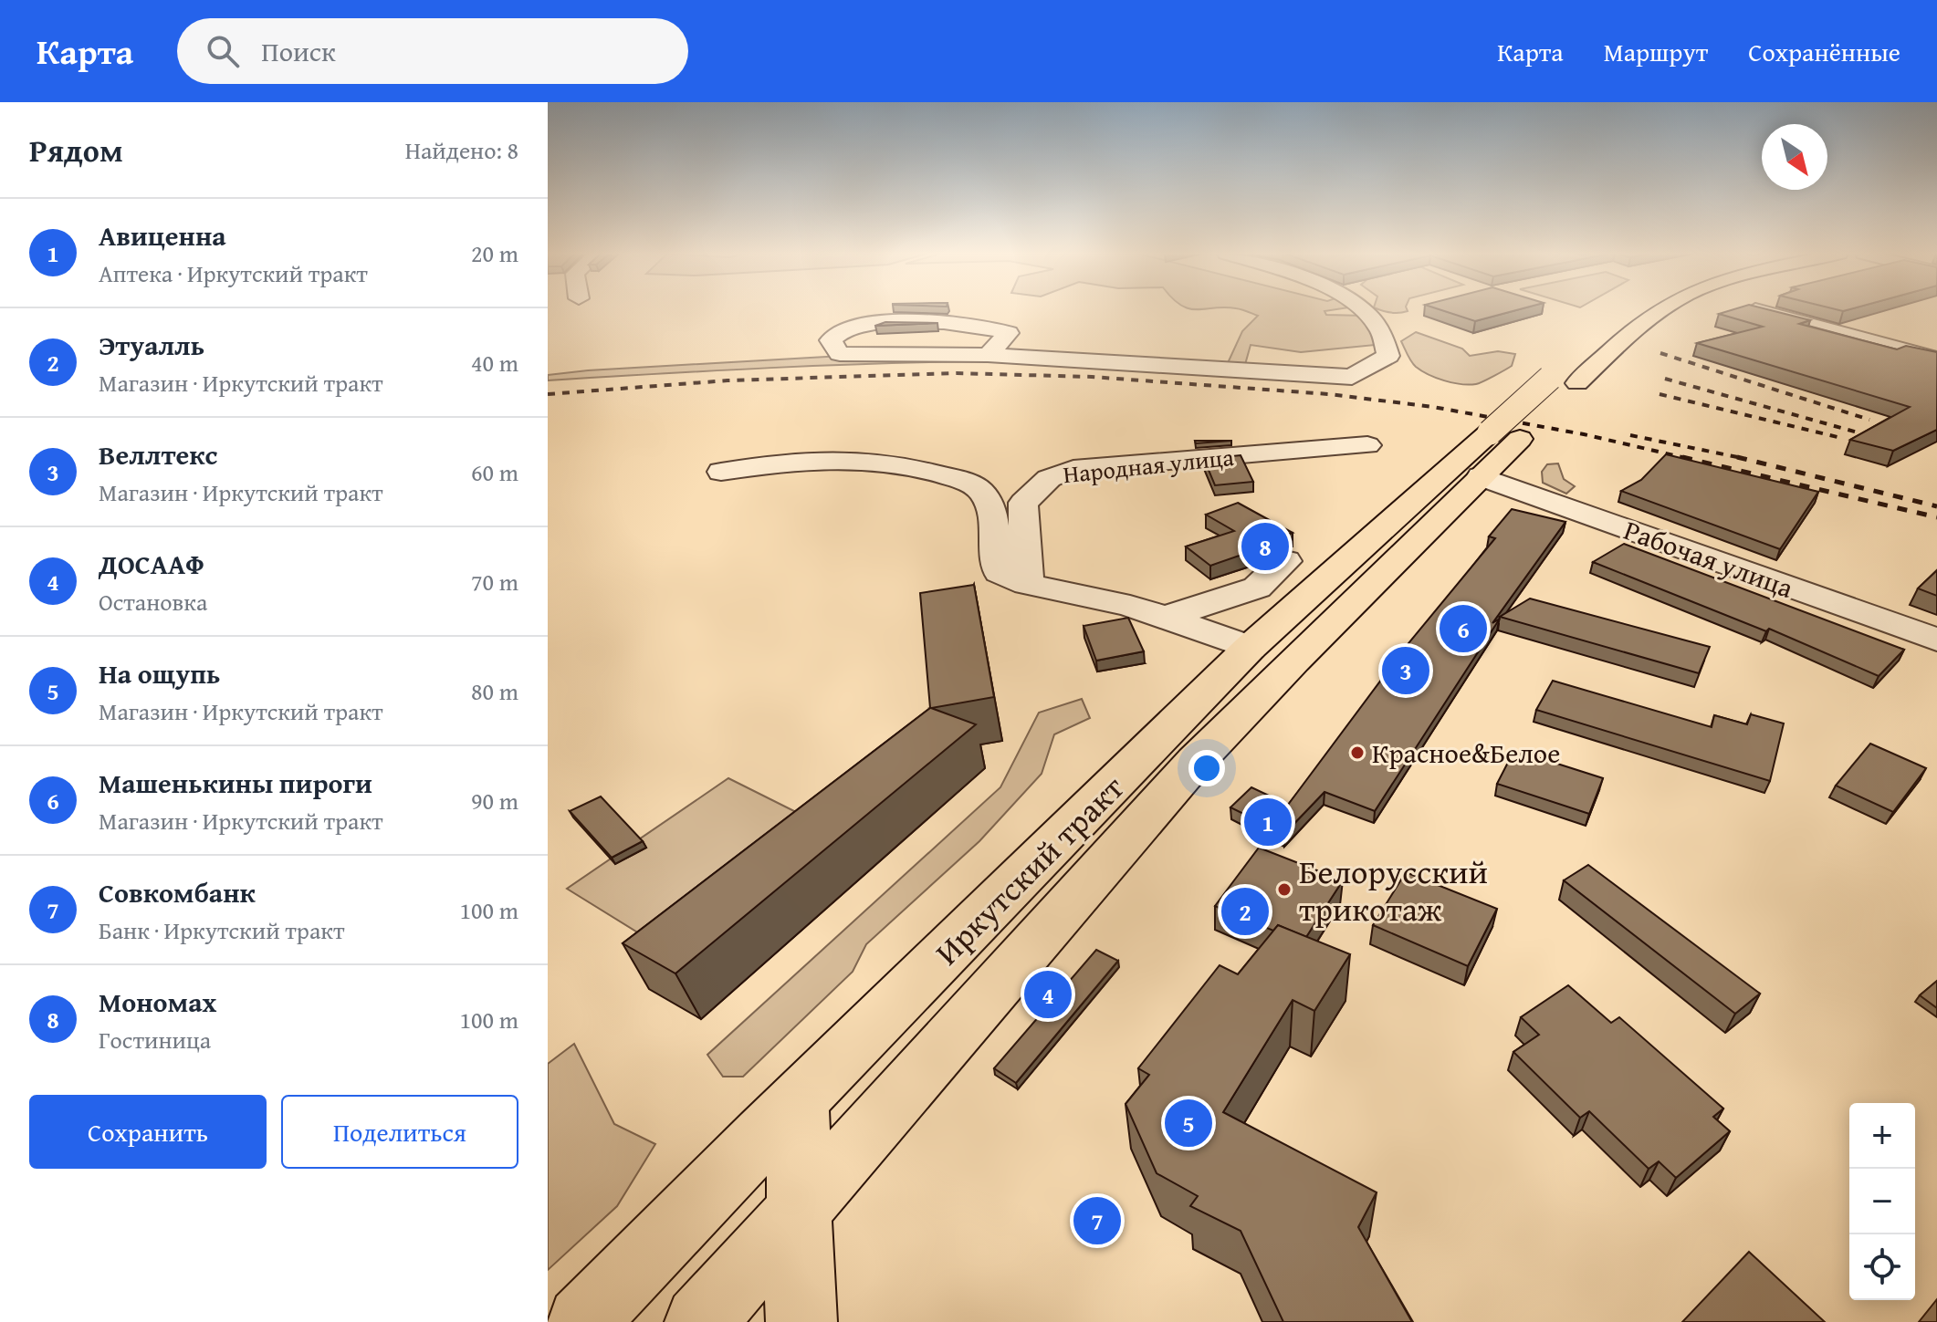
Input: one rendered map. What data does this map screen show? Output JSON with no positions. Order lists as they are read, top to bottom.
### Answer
{
  "streets": {
    "main road": ["Иркутский тракт"],
    "street": ["Народная улица", "Рабочая улица"]
  },
  "crossings": [
    ["Рабочая улица", "Иркутский тракт"]
  ],
  "places": ["Красное&Белое", "Белорусский трикотаж"],
  "north": "bottom right",
  "page": {
    "header": "Карта",
    "search": "Поиск",
    "nav": ["Карта", "Маршрут", "Сохранённые"],
    "heading": ["Рядом", "Найдено: 8"],
    "list": [
      {
        "mark": "1",
        "name": "Авиценна",
        "note": "Аптека · Иркутский тракт",
        "value": "20 m"
      },
      {
        "mark": "2",
        "name": "Этуалль",
        "note": "Магазин · Иркутский тракт",
        "value": "40 m"
      },
      {
        "mark": "3",
        "name": "Веллтекс",
        "note": "Магазин · Иркутский тракт",
        "value": "60 m"
      },
      {
        "mark": "4",
        "name": "ДОСААФ",
        "note": "Остановка",
        "value": "70 m"
      },
      {
        "mark": "5",
        "name": "На ощупь",
        "note": "Магазин · Иркутский тракт",
        "value": "80 m"
      },
      {
        "mark": "6",
        "name": "Машенькины пироги",
        "note": "Магазин · Иркутский тракт",
        "value": "90 m"
      },
      {
        "mark": "7",
        "name": "Совкомбанк",
        "note": "Банк · Иркутский тракт",
        "value": "100 m"
      },
      {
        "mark": "8",
        "name": "Мономах",
        "note": "Гостиница",
        "value": "100 m"
      }
    ],
    "pins": [
      "8",
      "6",
      "3",
      "1",
      "2",
      "4",
      "5",
      "7"
    ],
    "buttons": ["Сохранить", "Поделиться"],
    "map_buttons": ["+", "−"]
  }
}
